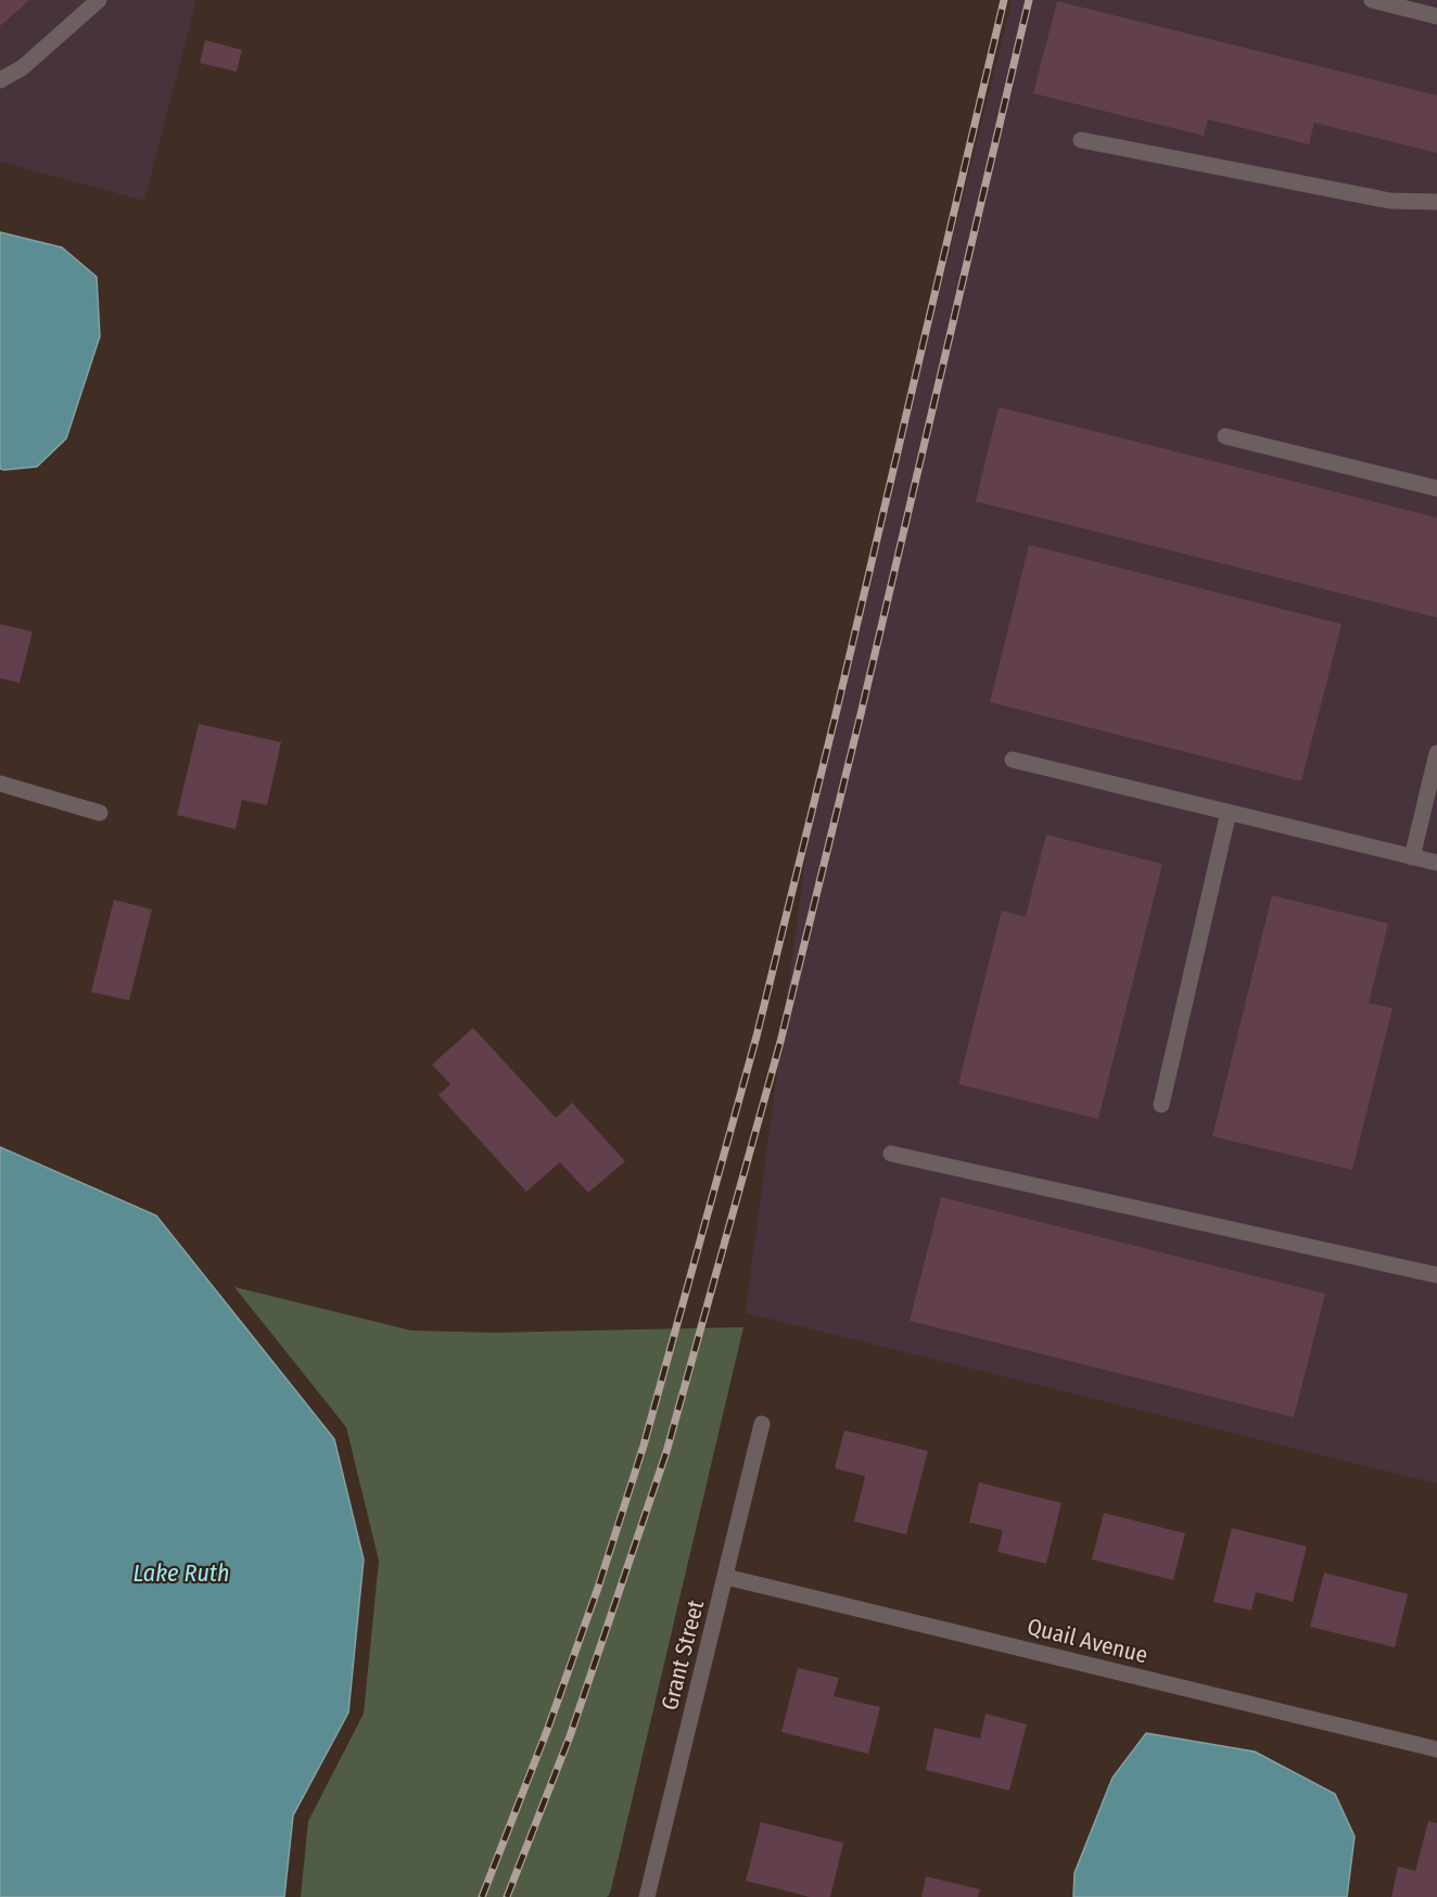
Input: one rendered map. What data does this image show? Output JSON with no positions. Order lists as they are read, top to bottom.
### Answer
{
  "streets": {
    "street": ["Quail Avenue", "Grant Street"]
  },
  "crossings": [
    ["Quail Avenue", "Grant Street"]
  ],
  "water": ["Lake Ruth"]
}
